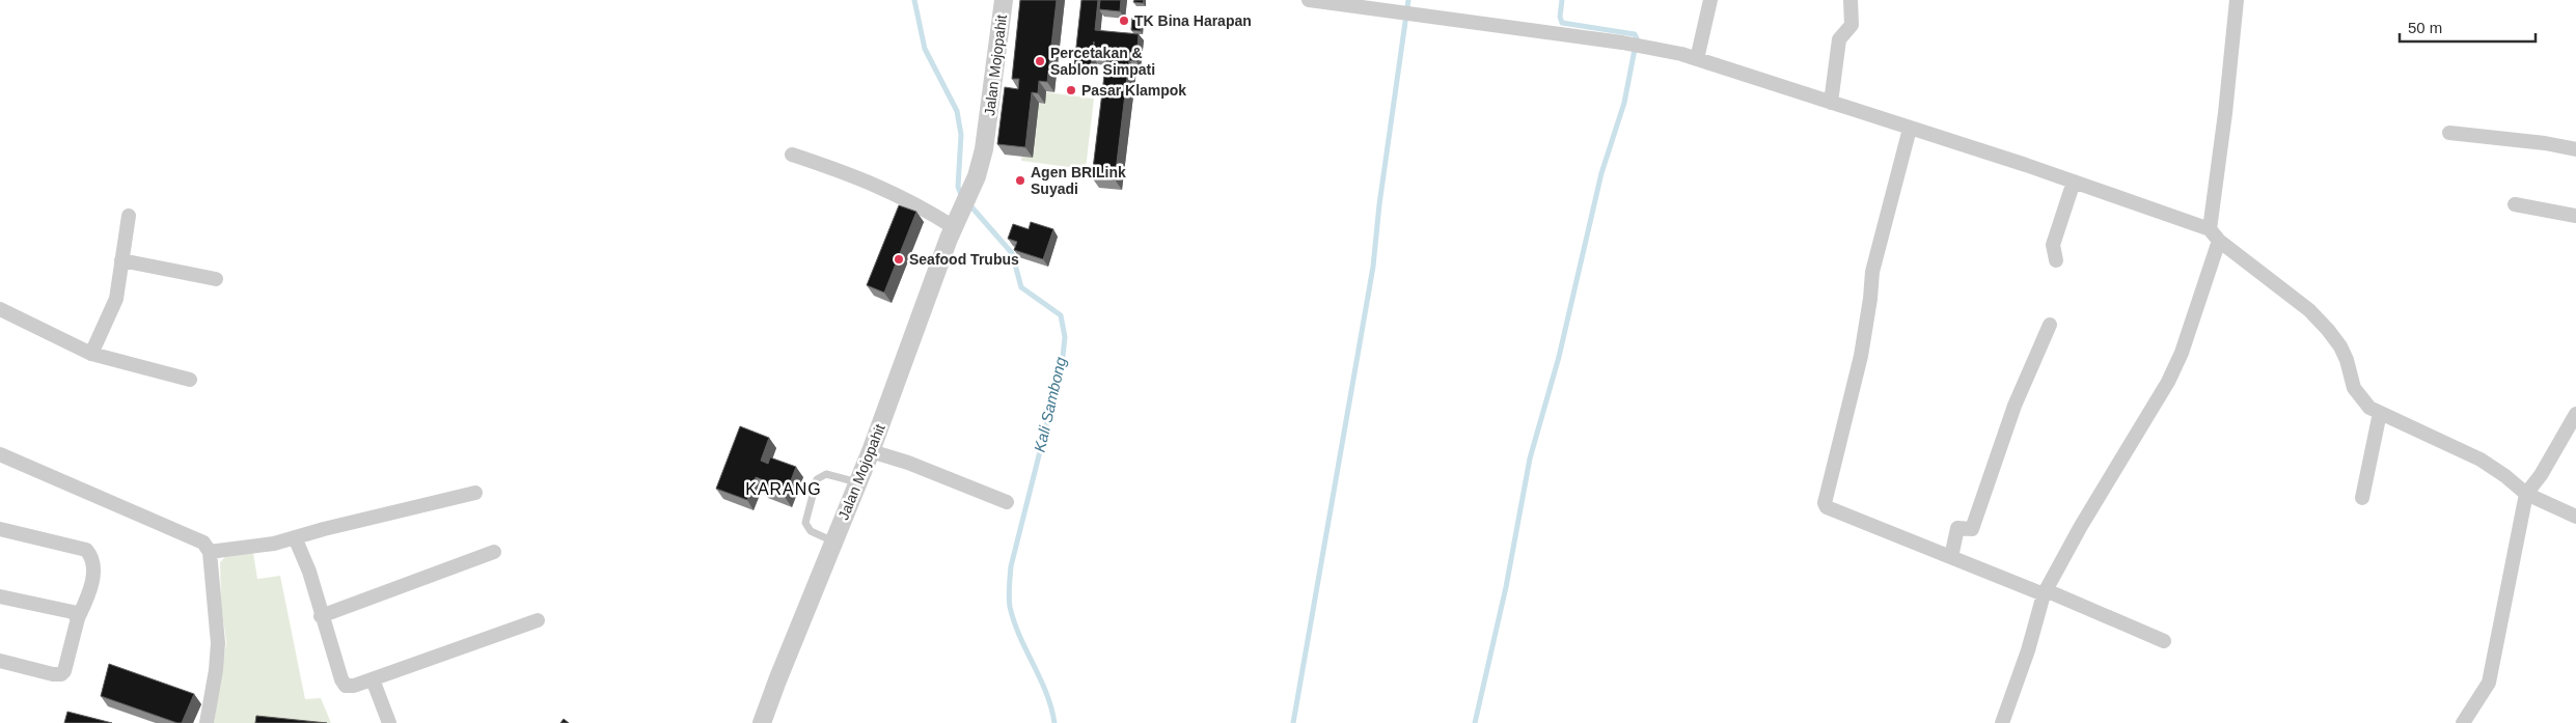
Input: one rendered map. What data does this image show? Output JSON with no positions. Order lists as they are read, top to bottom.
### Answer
{
  "streets": {
    "street": ["Jalan Mojopahit"]
  },
  "districts": ["KARANG"],
  "water": ["Kali Sambong"],
  "places": [
    "TK Bina Harapan",
    "Percetakan & Sablon Simpati",
    "Pasar Klampok",
    "Agen BRILink Suyadi",
    "Seafood Trubus"
  ],
  "scale_bar": "50 m"
}
